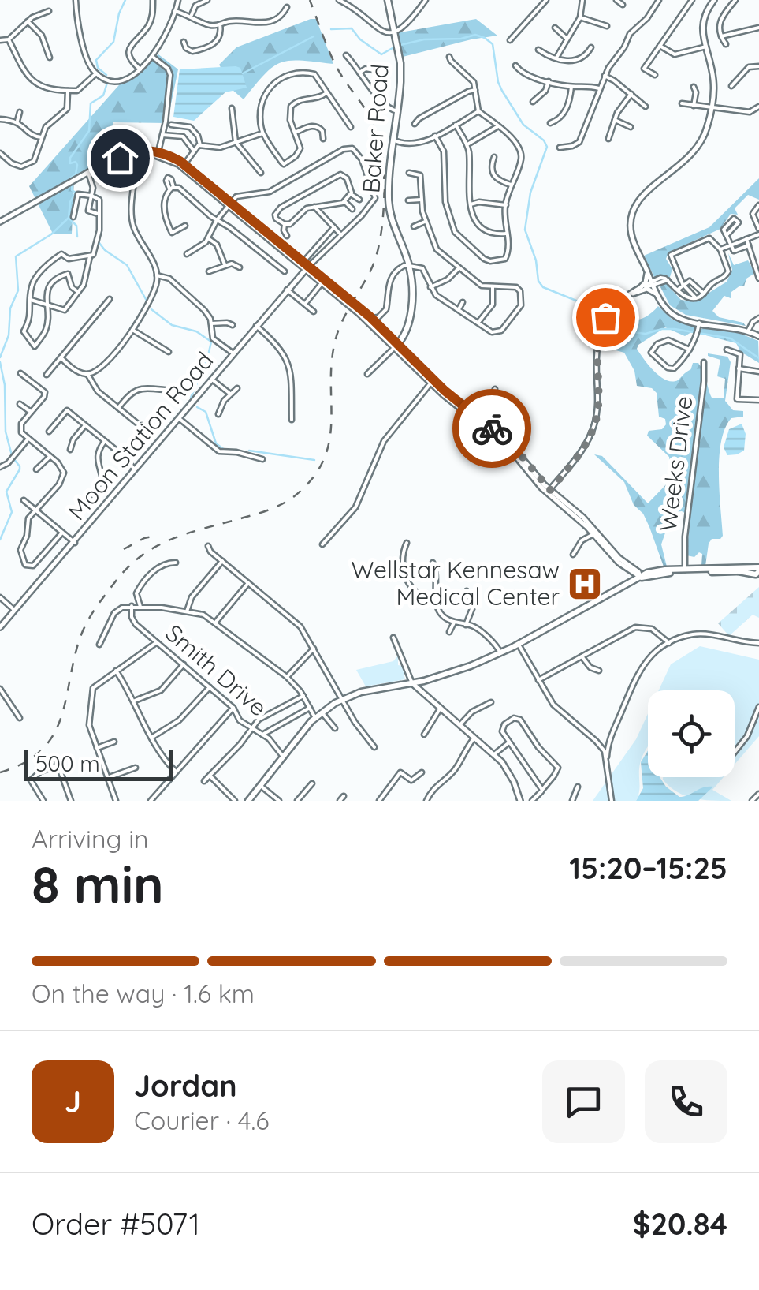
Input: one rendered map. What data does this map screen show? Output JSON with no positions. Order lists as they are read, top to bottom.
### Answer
{
  "streets": {
    "main road": ["Baker Road"],
    "street": ["Moon Station Road", "Weeks Drive", "Smith Drive"]
  },
  "places": {
    "hospital": ["Wellstar Kennesaw Medical Center"]
  },
  "scale_bar": "500 m",
  "page": {
    "scale": "500 m",
    "heading": ["8 min", "Arriving in", "15:20–15:25"],
    "panel": [
      "Jordan",
      "Courier · 4.6",
      "Order #5071",
      "$20.84"
    ],
    "bar": "On the way · 1.6 km",
    "round": "J"
  }
}
